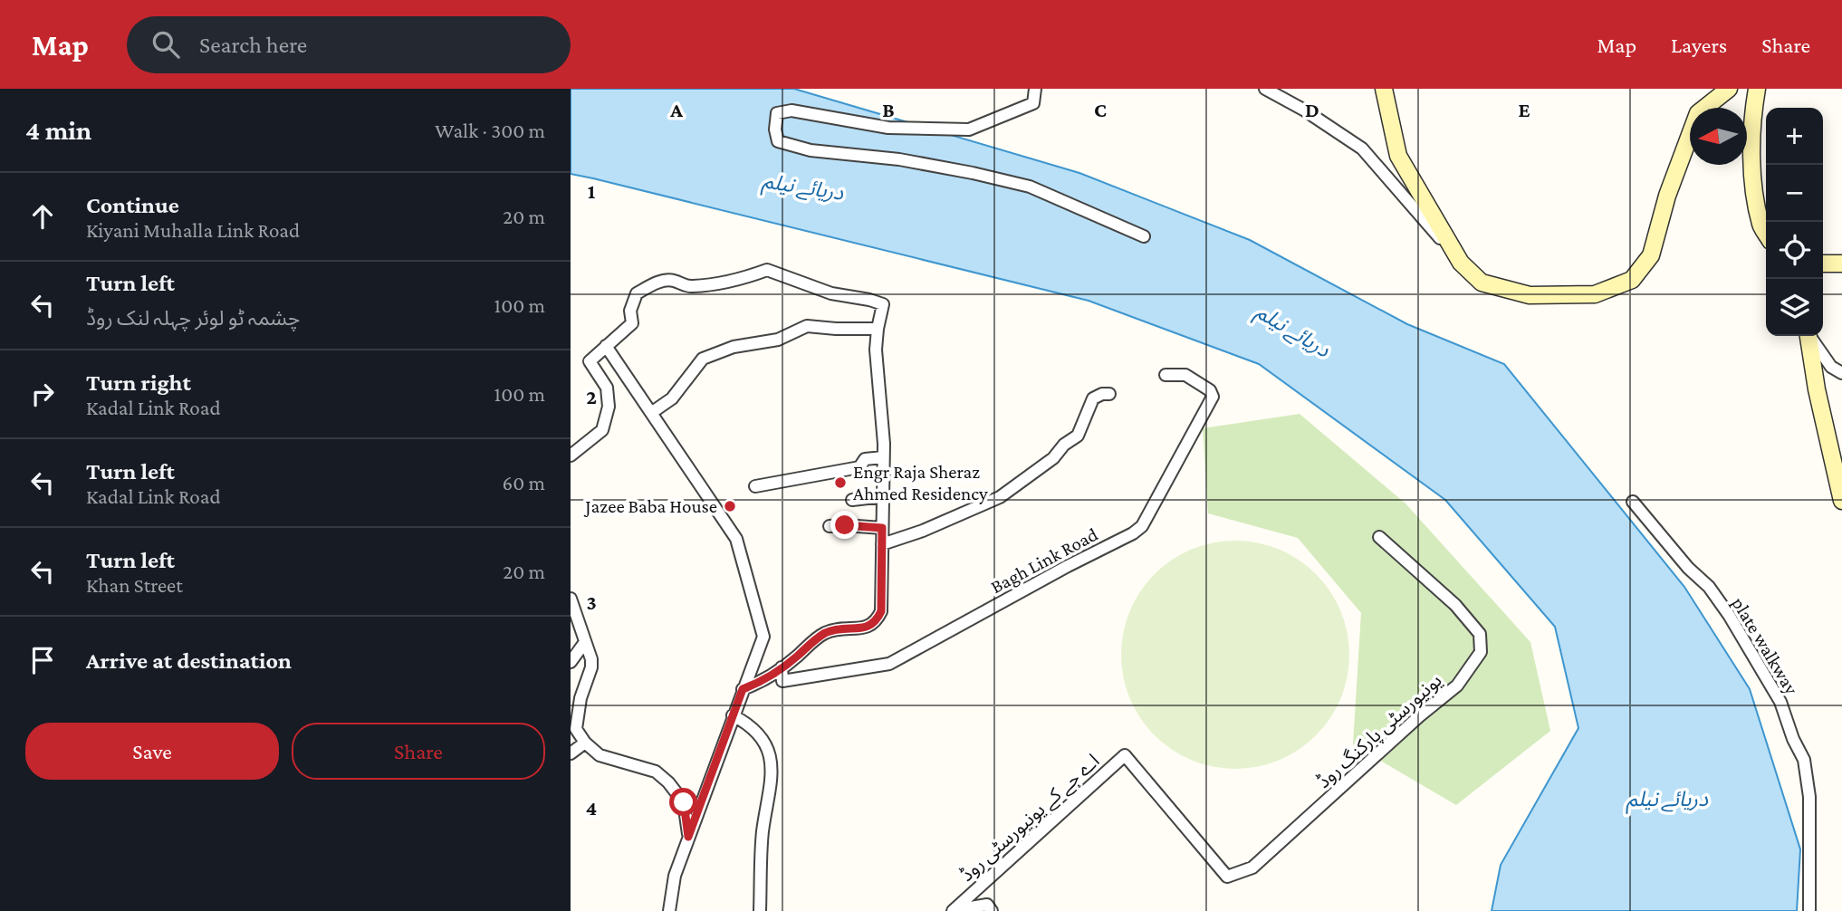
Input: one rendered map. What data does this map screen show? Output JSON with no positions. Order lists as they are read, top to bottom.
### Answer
{
  "streets": {
    "street": [
      "Bagh Link Road",
      "plate walkway",
      "یونیورسٹی پارکنگ روڈ",
      "اے جے کے یونیورسٹی روڈ"
    ]
  },
  "crossings": [
    ["یونیورسٹی پارکنگ روڈ", "اے جے کے یونیورسٹی روڈ"]
  ],
  "water": ["دریائے نیلم"],
  "places": ["Engr Raja Sheraz Ahmed Residency", "Jazee Baba House"],
  "north": "left",
  "page": {
    "header": "Map",
    "search": "Search here",
    "nav": ["Map", "Layers", "Share"],
    "heading": ["4 min", "Walk · 300 m"],
    "map_buttons": ["+", "−"],
    "list": [
      ["Continue", "Kiyani Muhalla Link Road", "20 m"],
      ["Turn left", "چشمہ ٹو لوئر چہلہ لنک روڈ", "100 m"],
      ["Turn right", "Kadal Link Road", "100 m"],
      ["Turn left", "Kadal Link Road", "60 m"],
      ["Turn left", "Khan Street", "20 m"],
      "Arrive at destination"
    ],
    "buttons": ["Save", "Share"]
  },
  "grid": {
    "columns": [
      "A",
      "B",
      "C",
      "D",
      "E"
    ],
    "rows": [
      "1",
      "2",
      "3",
      "4"
    ]
  }
}
